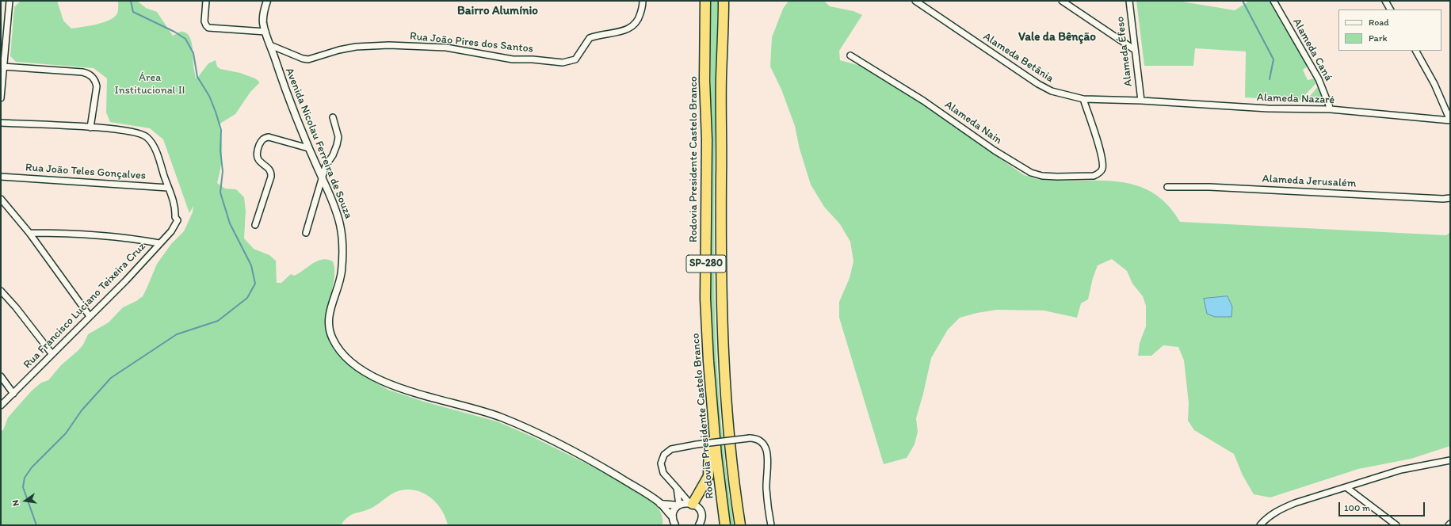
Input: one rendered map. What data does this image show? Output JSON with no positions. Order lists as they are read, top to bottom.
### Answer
{
  "streets": {
    "highway": ["Rodovia Presidente Castelo Branco", "SP-280"],
    "street": [
      "Rua João Pires dos Santos",
      "Alameda Caná",
      "Alameda Éfeso",
      "Alameda Betânia",
      "Alameda Nazaré",
      "Alameda Nain",
      "Avenida Nicolau Ferreira de Souza",
      "Rua João Teles Gonçalves",
      "Alameda Jerusalém",
      "Rua Francisco Luciano Teixeira Cruz"
    ]
  },
  "crossings": [
    ["Rua João Pires dos Santos", "Avenida Nicolau Ferreira de Souza"],
    ["Alameda Caná", "Alameda Nazaré"],
    ["Alameda Éfeso", "Alameda Betânia"],
    ["Alameda Éfeso", "Alameda Nazaré"],
    ["Alameda Betânia", "Alameda Nazaré"],
    ["Alameda Betânia", "Alameda Nain"],
    ["Rua João Teles Gonçalves", "Rua Francisco Luciano Teixeira Cruz"]
  ],
  "districts": ["Bairro Alumínio", "Vale da Bênção"],
  "parks": ["Área Institucional II"],
  "legend": ["Road", "Park"],
  "scale_bar": "100 m",
  "north": "left"
}
